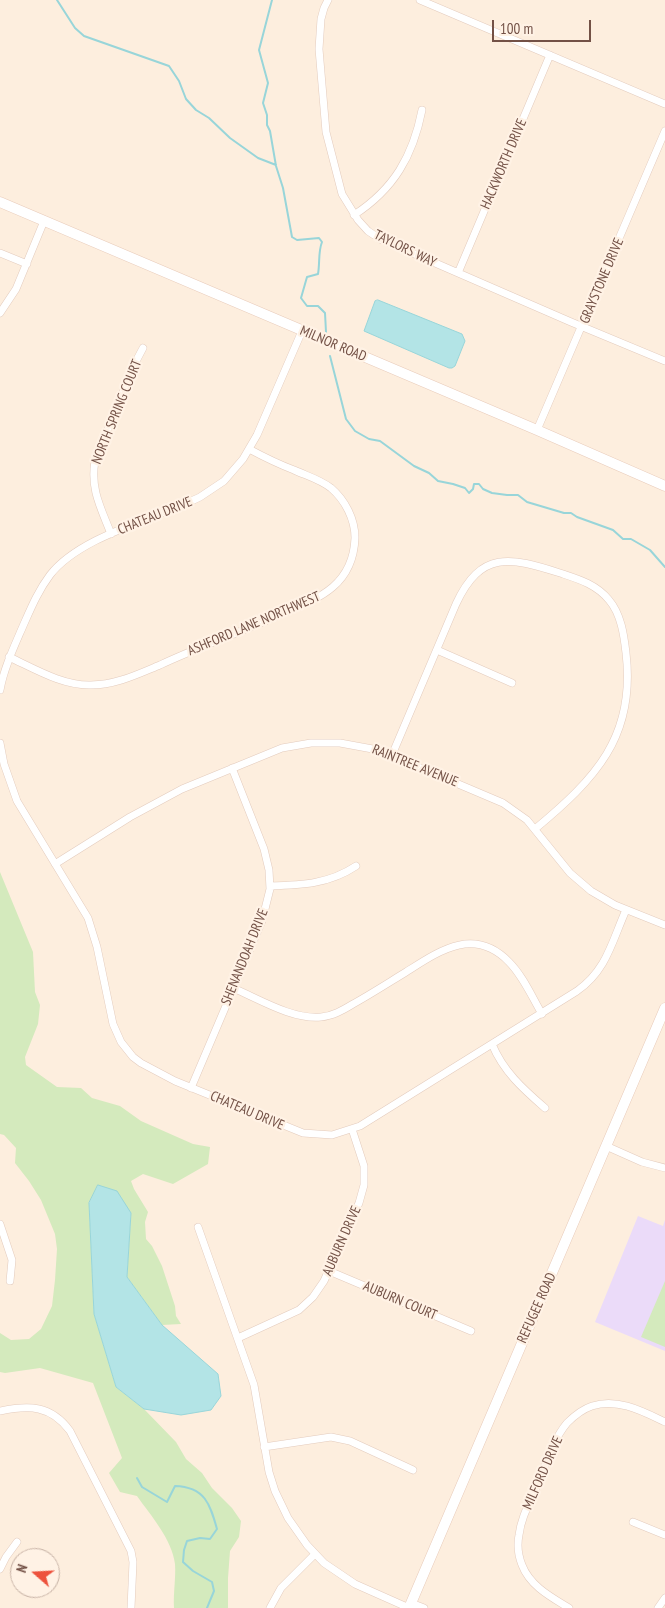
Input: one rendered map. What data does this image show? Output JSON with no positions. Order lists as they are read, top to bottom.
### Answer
{
  "streets": {
    "main road": ["MILNOR ROAD", "REFUGEE ROAD"],
    "street": [
      "HACKWORTH DRIVE",
      "TAYLORS WAY",
      "GRAYSTONE DRIVE",
      "NORTH SPRING COURT",
      "CHATEAU DRIVE",
      "ASHFORD LANE NORTHWEST",
      "RAINTREE AVENUE",
      "SHENANDOAH DRIVE",
      "AUBURN DRIVE",
      "AUBURN COURT",
      "MILFORD DRIVE"
    ]
  },
  "crossings": [
    ["HACKWORTH DRIVE", "TAYLORS WAY"],
    ["TAYLORS WAY", "GRAYSTONE DRIVE"],
    ["GRAYSTONE DRIVE", "MILNOR ROAD"],
    ["MILNOR ROAD", "CHATEAU DRIVE"],
    ["NORTH SPRING COURT", "CHATEAU DRIVE"],
    ["CHATEAU DRIVE", "ASHFORD LANE NORTHWEST"],
    ["CHATEAU DRIVE", "RAINTREE AVENUE"],
    ["CHATEAU DRIVE", "SHENANDOAH DRIVE"],
    ["CHATEAU DRIVE", "AUBURN DRIVE"],
    ["RAINTREE AVENUE", "SHENANDOAH DRIVE"],
    ["AUBURN DRIVE", "AUBURN COURT"]
  ],
  "scale_bar": "100 m",
  "north": "left"
}
